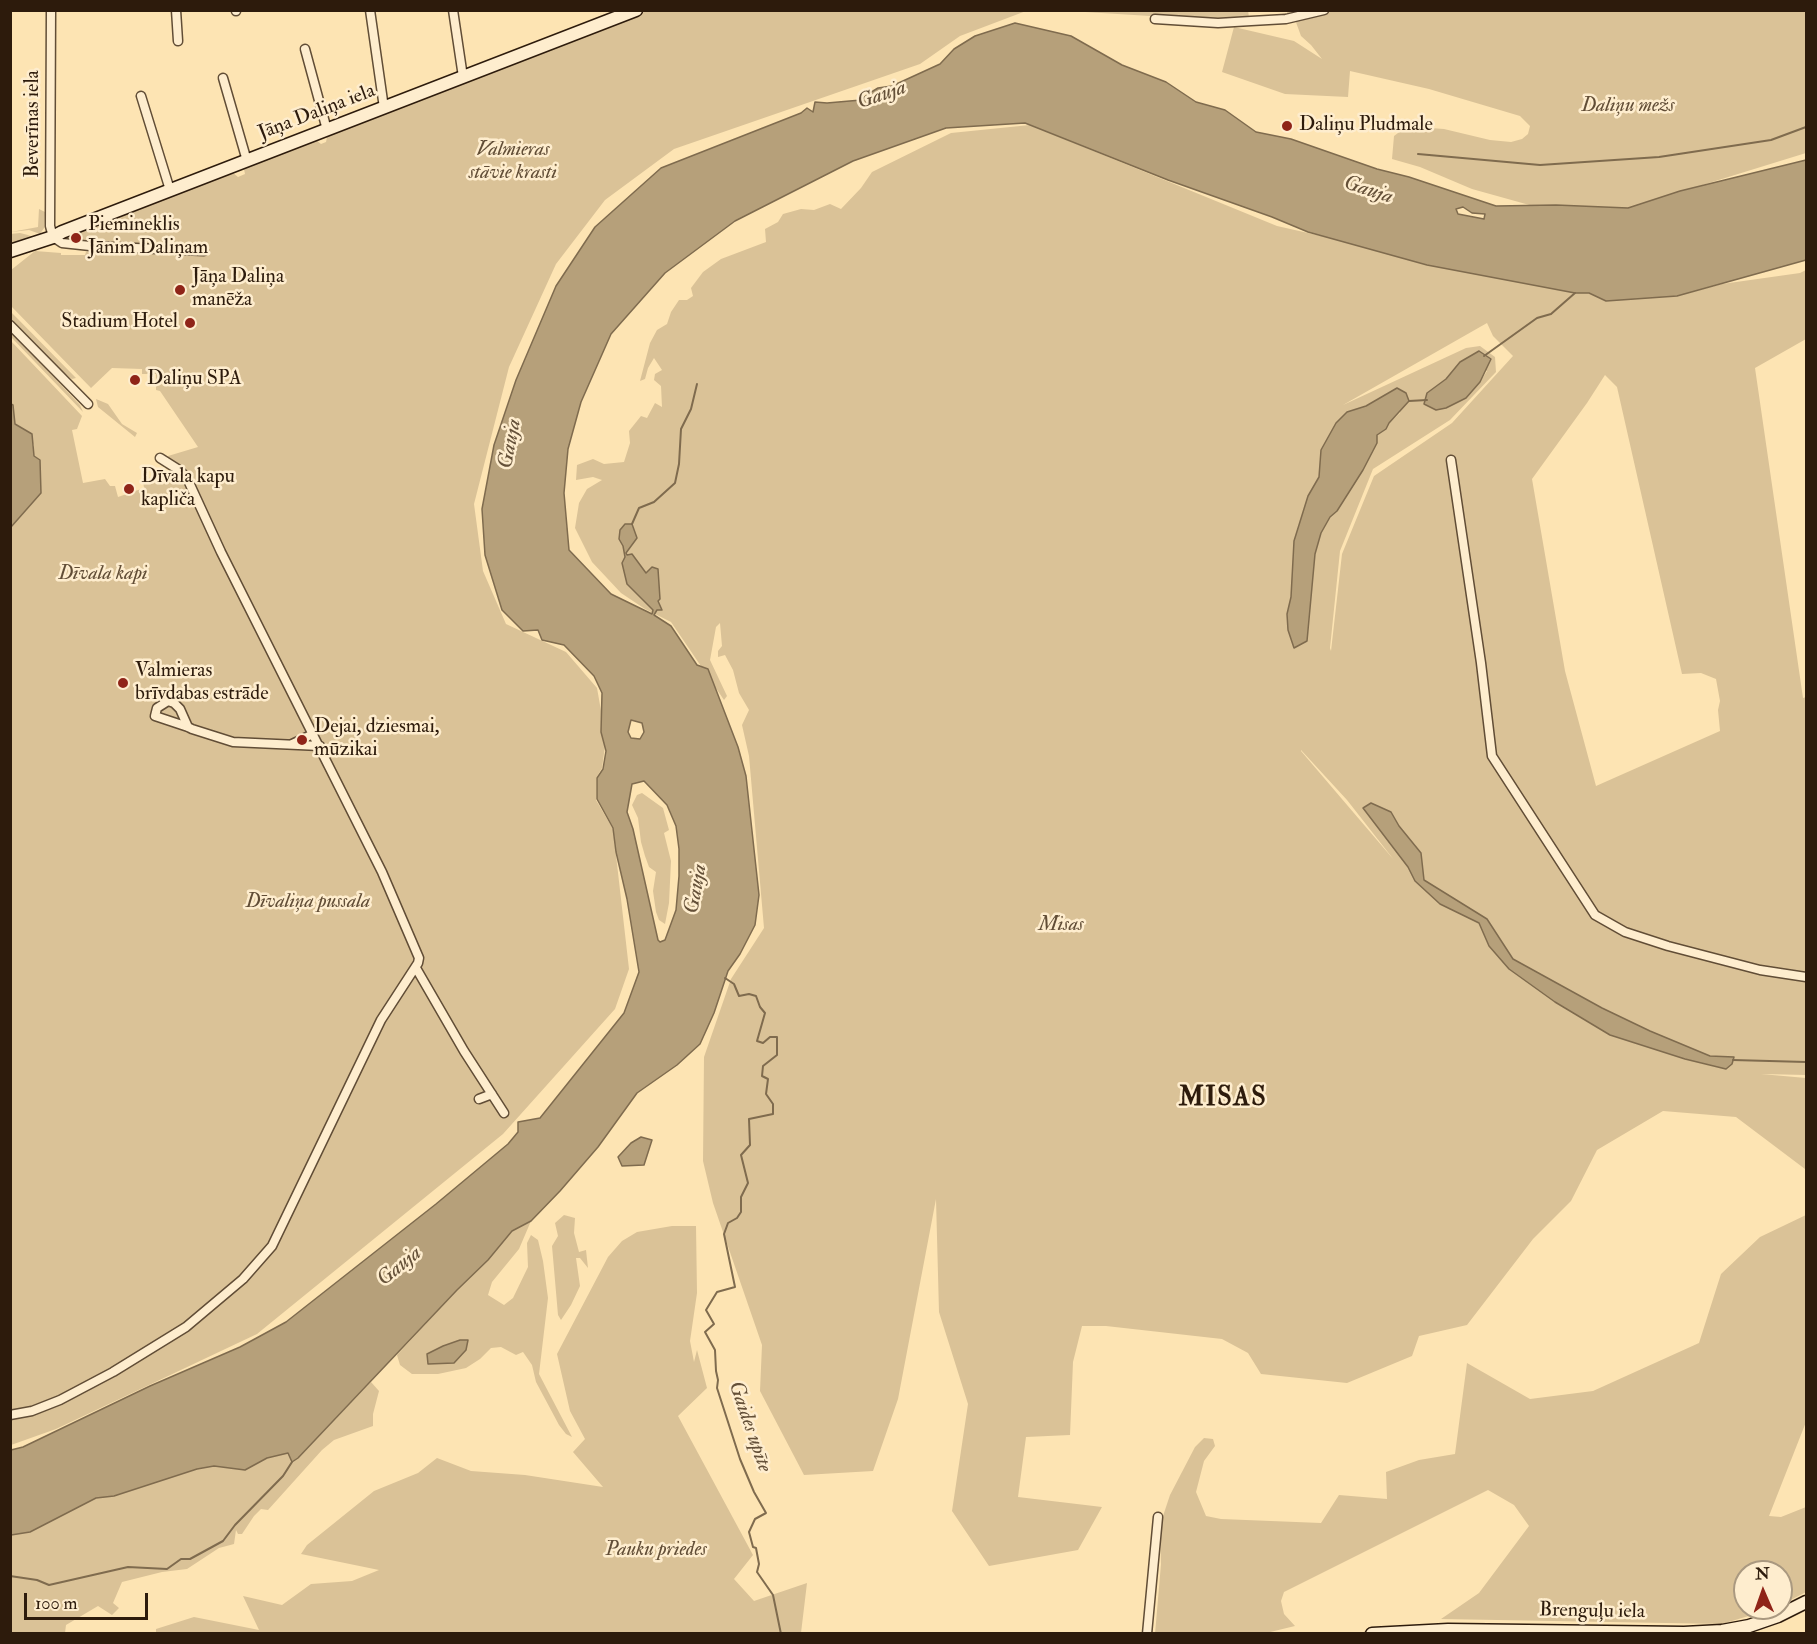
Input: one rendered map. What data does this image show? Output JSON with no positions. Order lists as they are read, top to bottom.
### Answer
{
  "streets": {
    "street": ["Jāņa Daliņa iela", "Beverīnas iela", "Brenguļu iela"]
  },
  "crossings": [
    ["Jāņa Daliņa iela", "Beverīnas iela"]
  ],
  "districts": ["MISAS"],
  "water": ["Gauja", "Gaides upīte"],
  "parks": [
    "Daliņu mežs",
    "Valmieras stāvie krasti",
    "Dīvala kapi",
    "Dīvaliņa pussala",
    "Misas",
    "Pauku priedes"
  ],
  "places": [
    "Daliņu Pludmale",
    "Piemineklis Jānim Daliņam",
    "Jāņa Daliņa manēža",
    "Stadium Hotel",
    "Daliņu SPA",
    "Dīvala kapu kapliča",
    "Valmieras brīvdabas estrāde",
    "Dejai, dziesmai, mūzikai"
  ],
  "scale_bar": "100 m",
  "north": "top"
}
